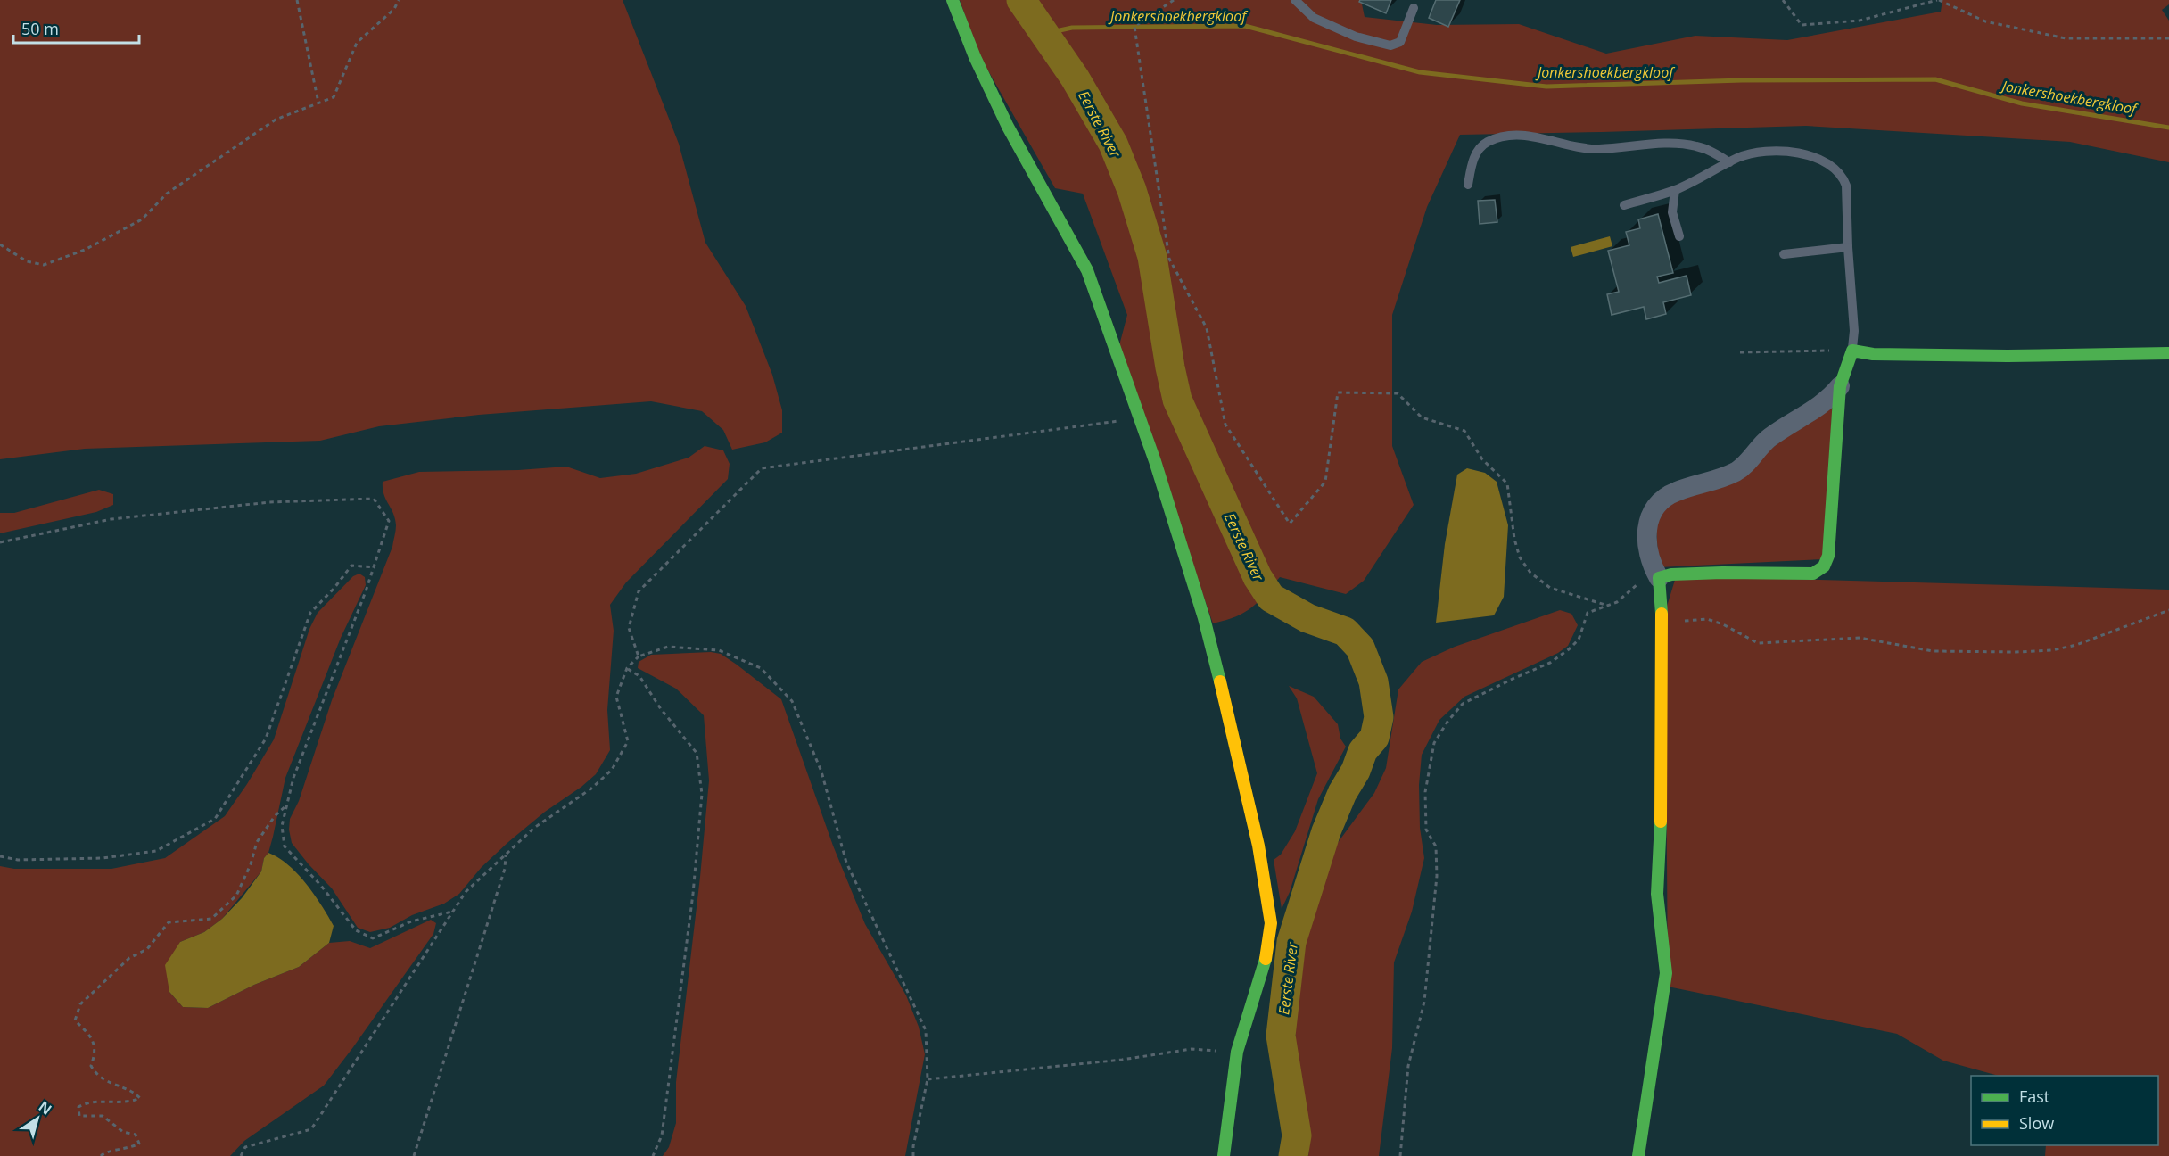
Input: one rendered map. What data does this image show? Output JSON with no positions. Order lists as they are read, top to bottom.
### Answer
{
  "water": ["Jonkershoekbergkloof", "Eerste River"],
  "legend": ["Fast", "Slow"],
  "scale_bar": "50 m",
  "north": "top right"
}
